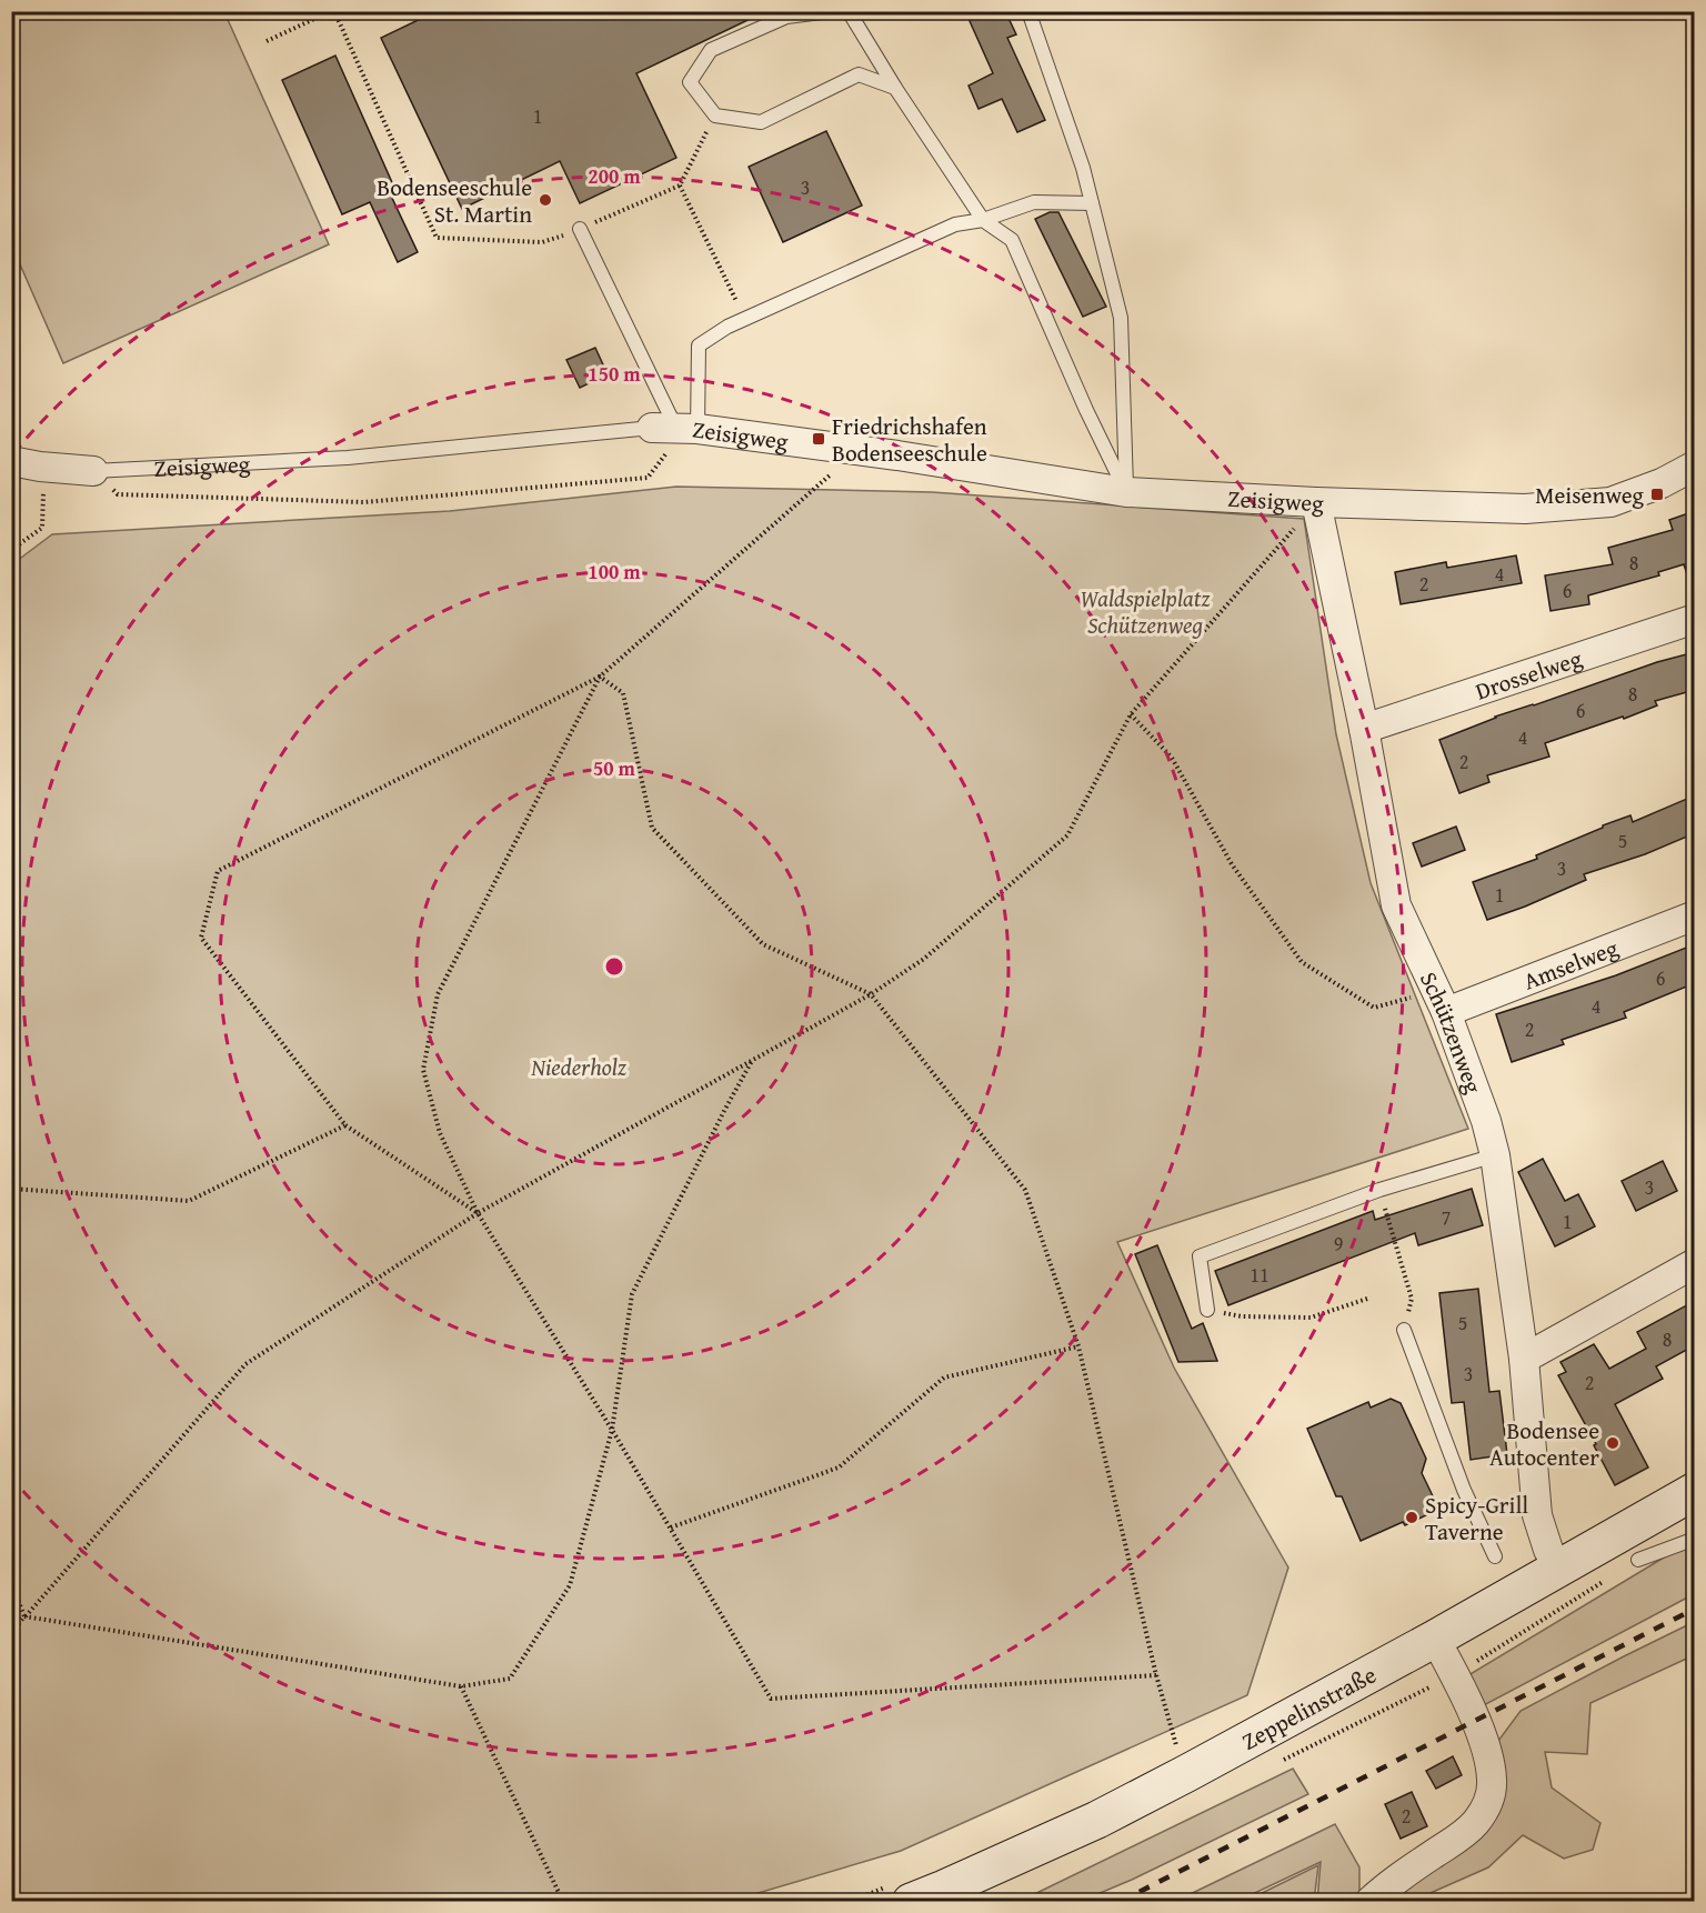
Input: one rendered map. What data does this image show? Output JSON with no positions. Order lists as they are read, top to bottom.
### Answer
{
  "streets": {
    "main road": ["Zeppelinstraße"],
    "street": [
      "Zeisigweg",
      "Drosselweg",
      "Amselweg",
      "Schützenweg"
    ]
  },
  "crossings": [
    ["Zeisigweg", "Schützenweg"],
    ["Drosselweg", "Schützenweg"],
    ["Amselweg", "Schützenweg"],
    ["Schützenweg", "Zeppelinstraße"]
  ],
  "parks": ["Waldspielplatz Schützenweg", "Niederholz"],
  "places": {
    "other": ["Bodenseeschule St. Martin", "Bodensee Autocenter", "Spicy-Grill Taverne"],
    "transit": ["Friedrichshafen Bodenseeschule", "Meisenweg"]
  },
  "house_numbers": [
    "1",
    "3",
    "8",
    "4",
    "2",
    "6",
    "8",
    "6",
    "4",
    "2",
    "5",
    "3",
    "1",
    "6",
    "4",
    "2",
    "3",
    "7",
    "1",
    "9",
    "11",
    "5",
    "8",
    "3",
    "2",
    "2"
  ],
  "rings": [
    "200 m",
    "150 m",
    "100 m",
    "50 m"
  ]
}
